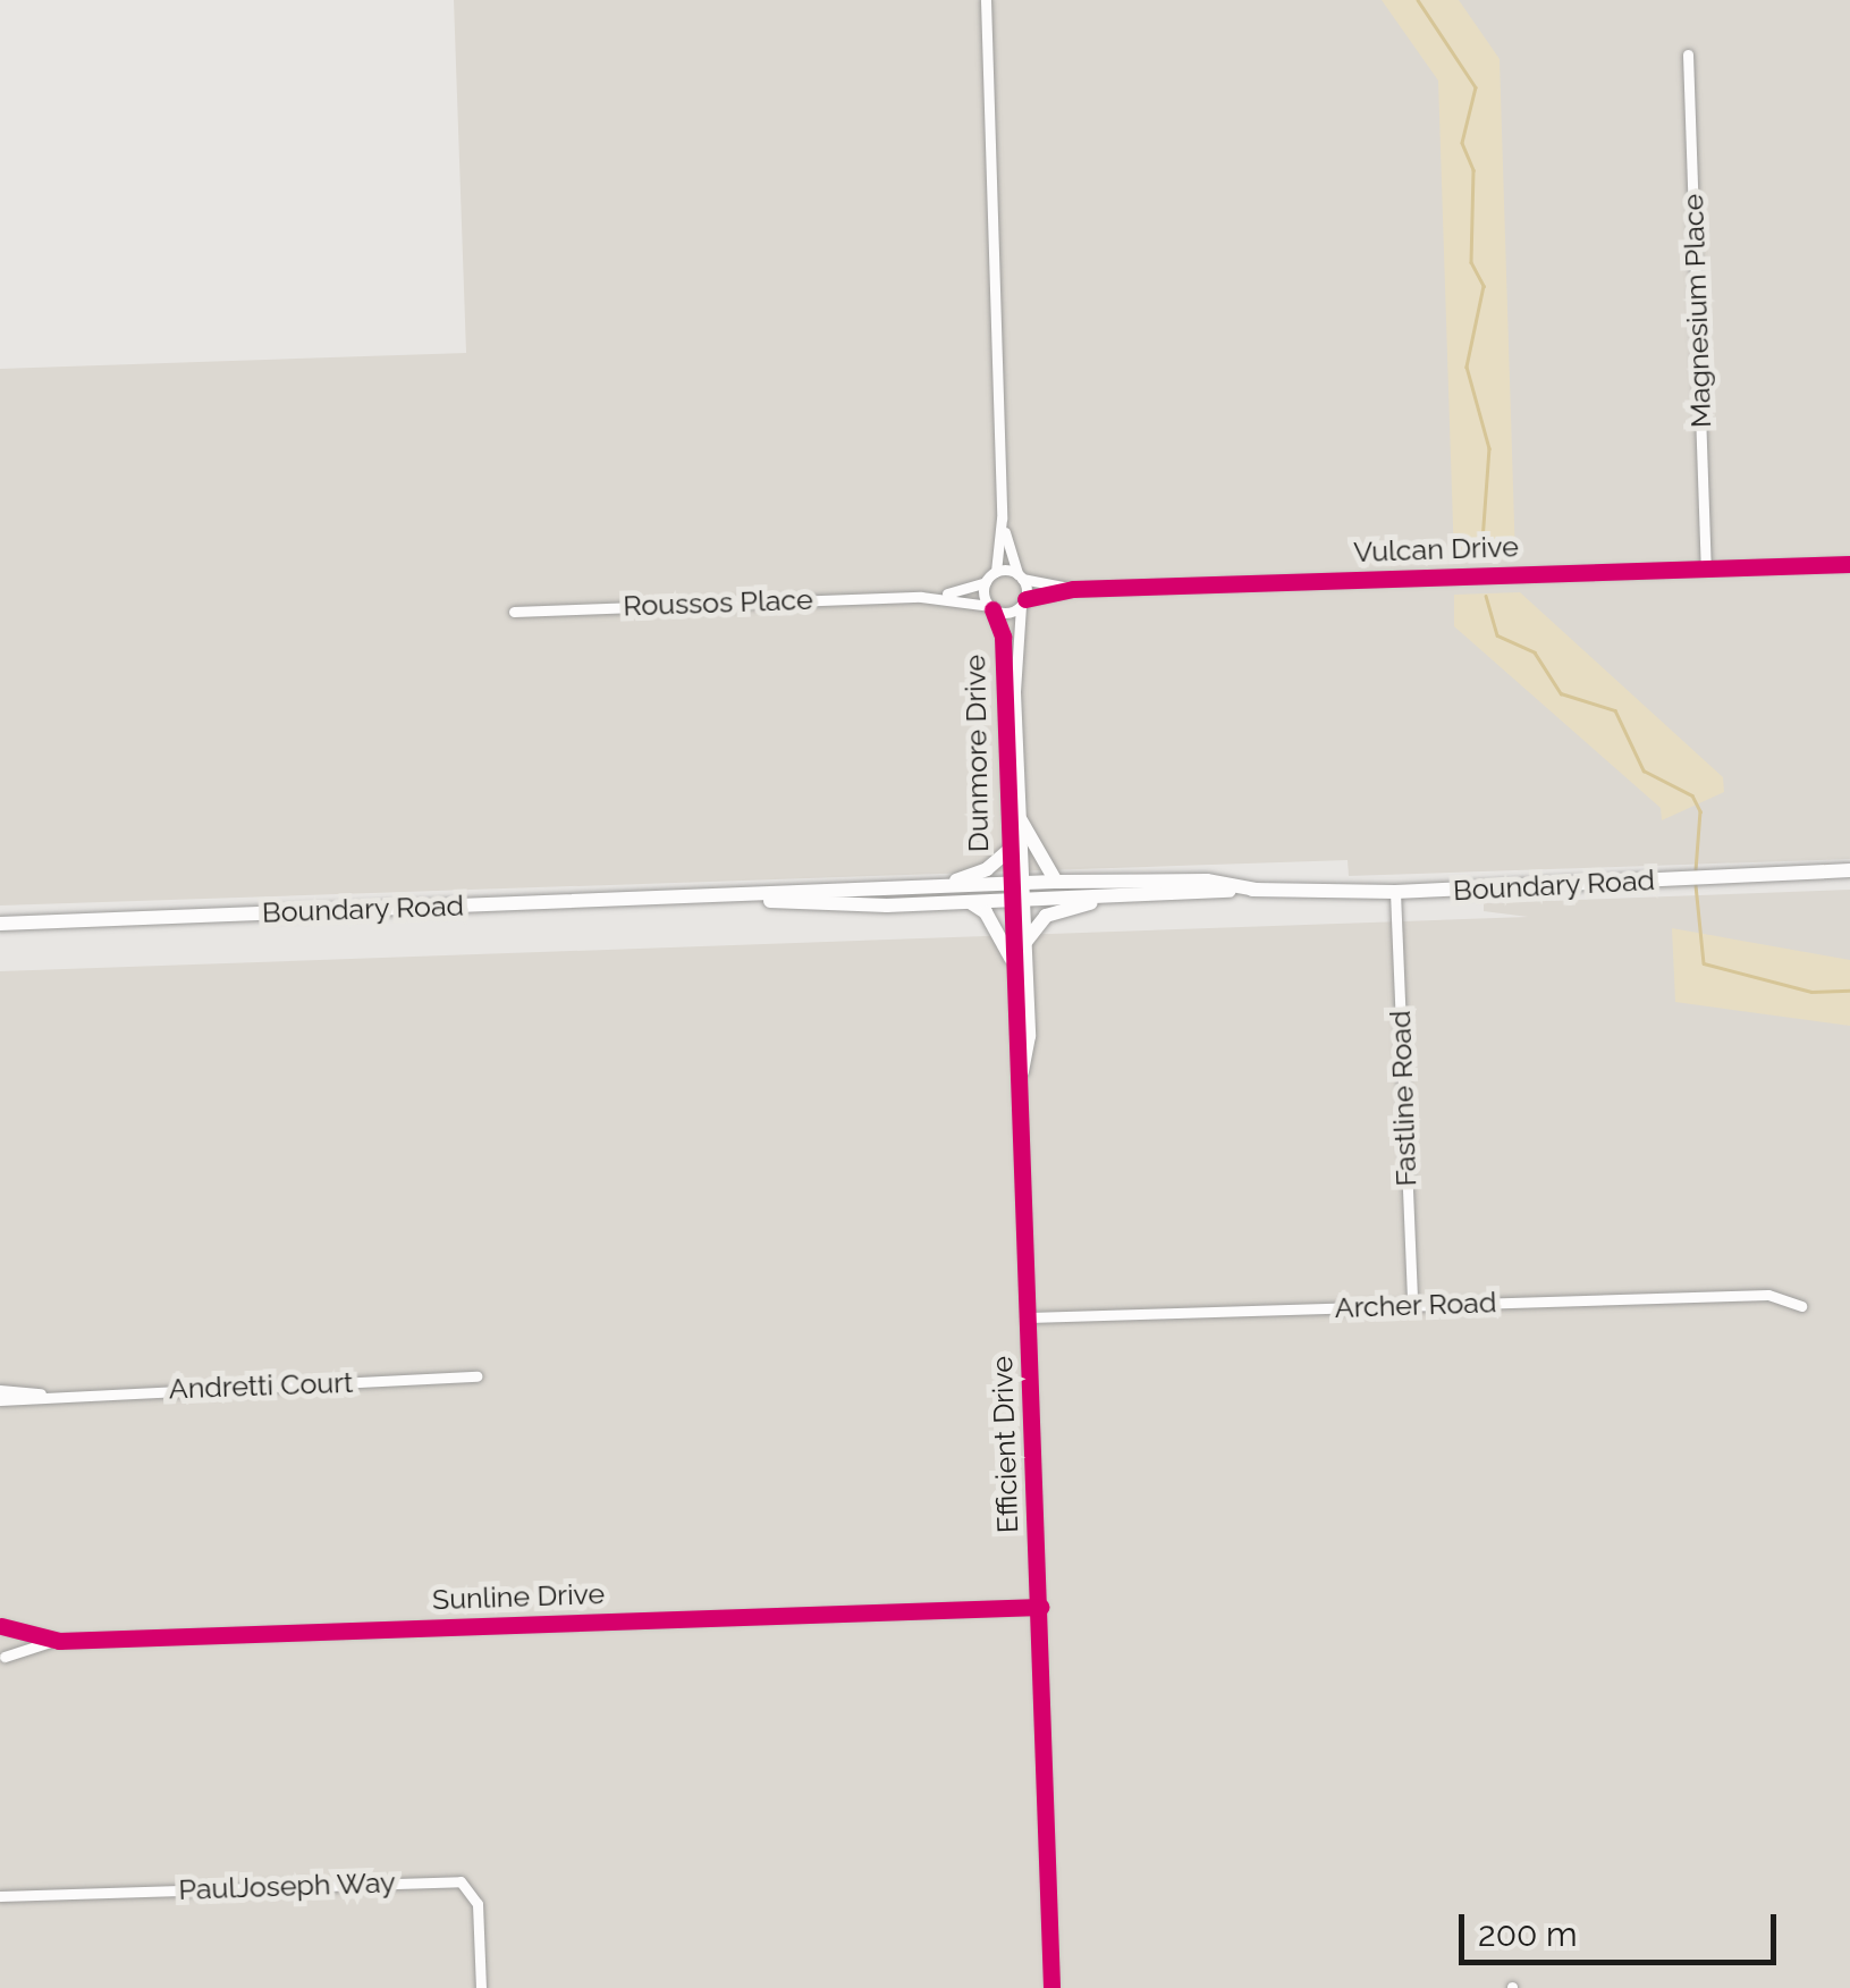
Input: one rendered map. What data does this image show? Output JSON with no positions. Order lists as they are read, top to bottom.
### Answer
{
  "streets": {
    "main road": ["Boundary Road"],
    "street": [
      "Magnesium Place",
      "Vulcan Drive",
      "Roussos Place",
      "Dunmore Drive",
      "Fastline Road",
      "Archer Road",
      "Andretti Court",
      "Efficient Drive",
      "Sunline Drive",
      "PaulJoseph Way"
    ]
  },
  "crossings": [
    ["Magnesium Place", "Vulcan Drive"],
    ["Vulcan Drive", "Roussos Place"],
    ["Vulcan Drive", "Dunmore Drive"],
    ["Roussos Place", "Dunmore Drive"],
    ["Dunmore Drive", "Boundary Road"],
    ["Dunmore Drive", "Efficient Drive"],
    ["Boundary Road", "Fastline Road"],
    ["Boundary Road", "Efficient Drive"],
    ["Fastline Road", "Archer Road"],
    ["Archer Road", "Efficient Drive"],
    ["Efficient Drive", "Sunline Drive"]
  ],
  "scale_bar": "200 m"
}
